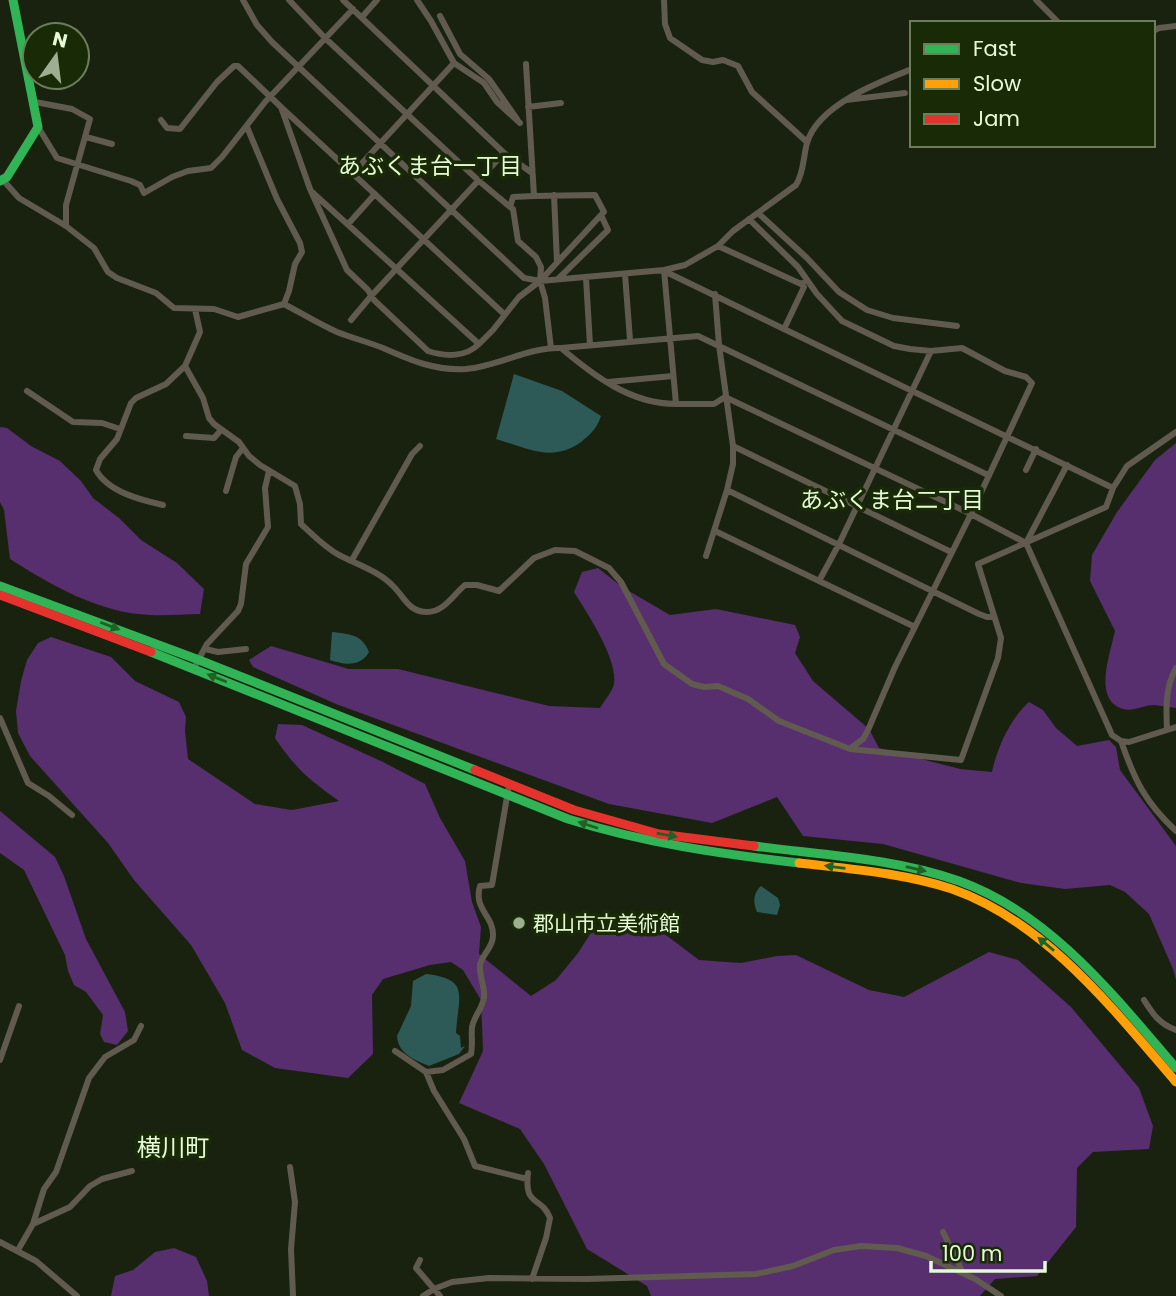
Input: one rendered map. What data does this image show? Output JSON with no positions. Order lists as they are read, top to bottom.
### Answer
{
  "districts": ["あぶくま台一丁目", "あぶくま台二丁目", "横川町"],
  "places": ["郡山市立美術館"],
  "legend": ["Fast", "Slow", "Jam"],
  "scale_bar": "100 m",
  "north": "top"
}
